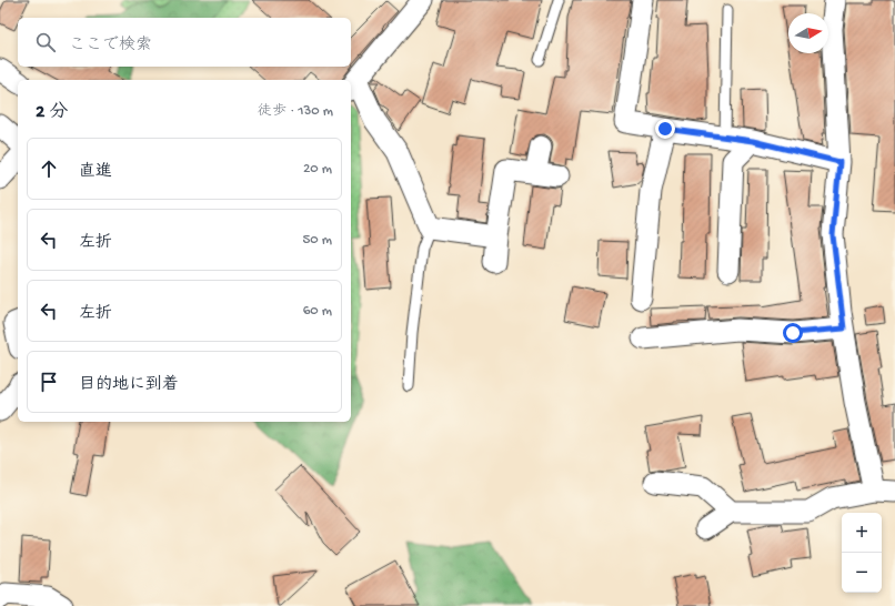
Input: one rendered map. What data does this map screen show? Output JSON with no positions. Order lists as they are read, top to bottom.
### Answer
{
  "north": "right",
  "page": {
    "search": "ここで検索",
    "heading": ["2 分", "徒歩 · 130 m"],
    "list": [
      ["直進", "20 m"],
      ["左折", "50 m"],
      ["左折", "60 m"],
      "目的地に到着"
    ],
    "map_buttons": ["+", "−"]
  }
}
